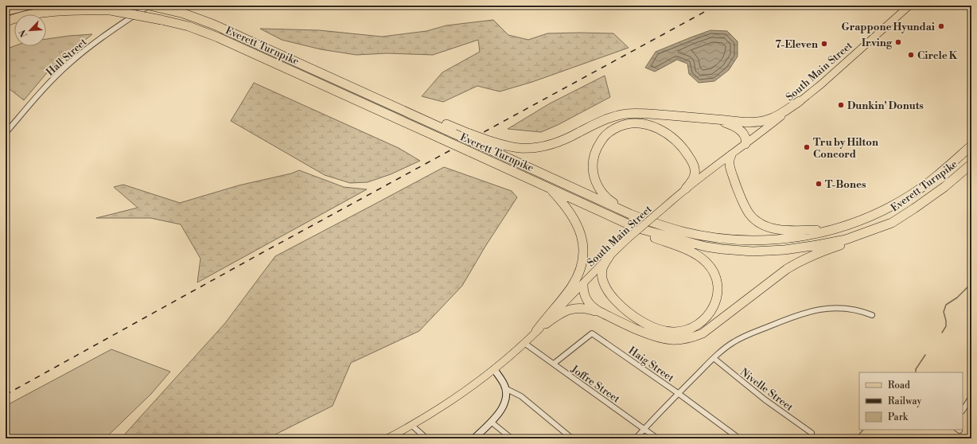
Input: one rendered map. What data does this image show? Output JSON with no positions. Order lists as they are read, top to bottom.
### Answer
{
  "streets": {
    "highway": ["Everett Turnpike"],
    "main road": ["South Main Street"],
    "street": [
      "Hall Street",
      "Haig Street",
      "Joffre Street",
      "Nivelle Street"
    ]
  },
  "crossings": [
    ["Everett Turnpike", "Hall Street"],
    ["South Main Street", "Joffre Street"],
    ["Haig Street", "Joffre Street"]
  ],
  "places": [
    "Grappone Hyundai",
    "Irving",
    "7-Eleven",
    "Circle K",
    "Dunkin' Donuts",
    "Tru by Hilton Concord",
    "T-Bones"
  ],
  "legend": ["Road", "Railway", "Park"],
  "north": "bottom left"
}
